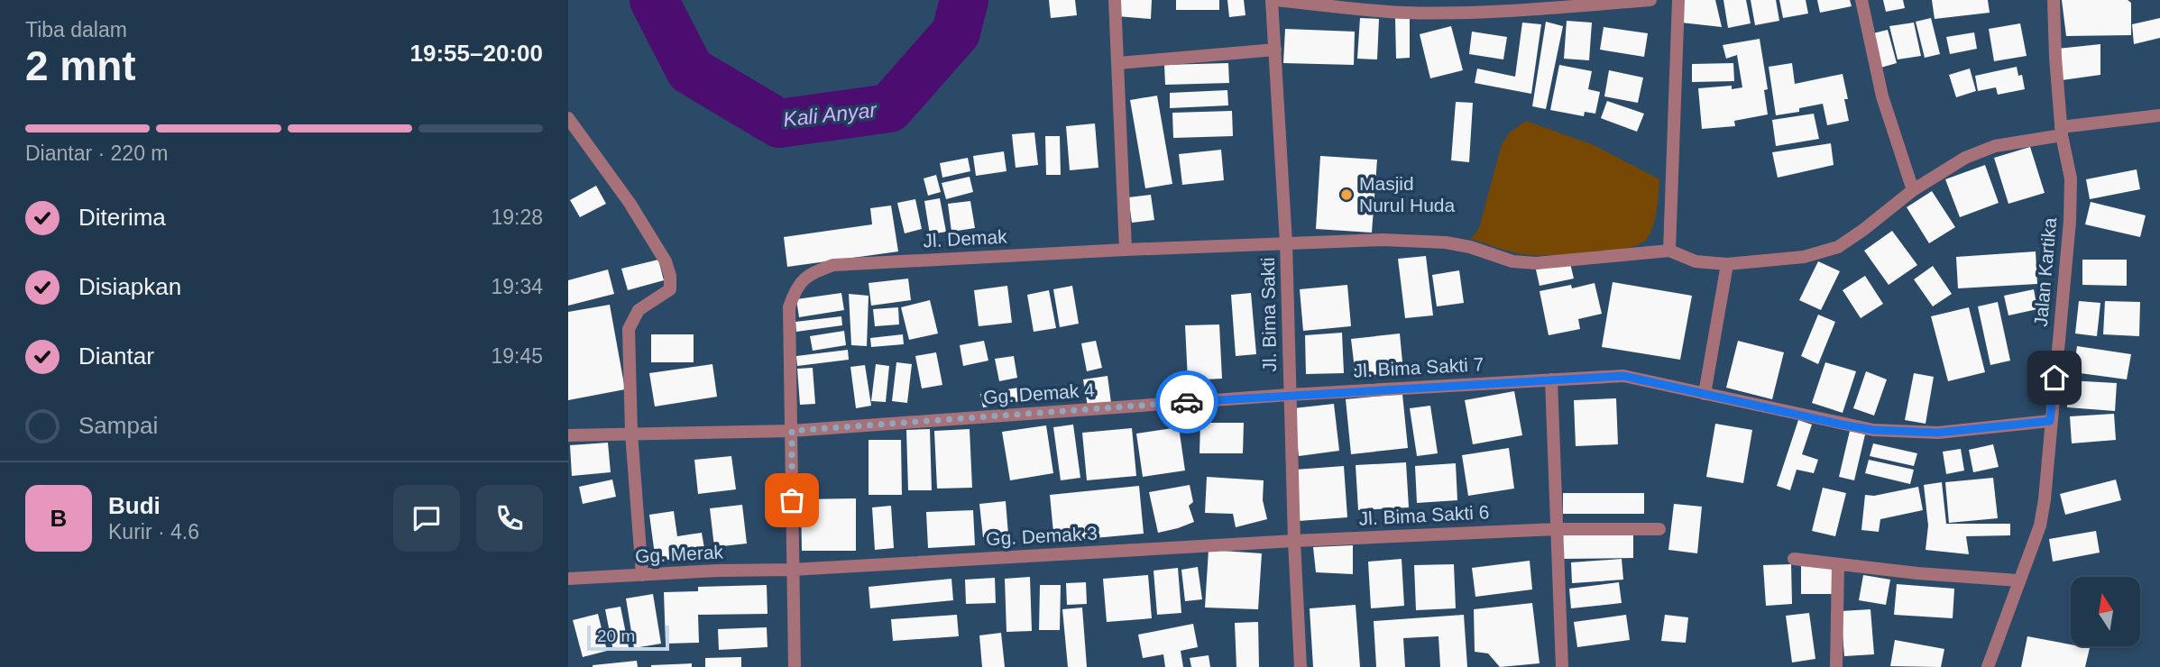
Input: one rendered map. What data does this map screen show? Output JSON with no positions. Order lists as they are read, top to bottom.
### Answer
{
  "streets": {
    "street": [
      "Jl. Demak",
      "Jalan Kartika",
      "Jl. Bima Sakti",
      "Jl. Bima Sakti 7",
      "Gg. Demak 4",
      "Jl. Bima Sakti 6",
      "Gg. Demak 3",
      "Gg. Merak"
    ]
  },
  "crossings": [
    ["Jl. Demak", "Jl. Bima Sakti"],
    ["Jl. Demak", "Gg. Demak 4"],
    ["Jl. Demak", "Gg. Demak 3"],
    ["Jl. Demak", "Gg. Merak"],
    ["Jalan Kartika", "Jl. Bima Sakti 7"],
    ["Jl. Bima Sakti", "Jl. Bima Sakti 7"],
    ["Jl. Bima Sakti", "Gg. Demak 4"],
    ["Jl. Bima Sakti", "Jl. Bima Sakti 6"],
    ["Jl. Bima Sakti", "Gg. Demak 3"],
    ["Jl. Bima Sakti 7", "Gg. Demak 4"],
    ["Jl. Bima Sakti 6", "Gg. Demak 3"],
    ["Gg. Demak 3", "Gg. Merak"]
  ],
  "water": ["Kali Anyar"],
  "places": ["Masjid Nurul Huda"],
  "scale_bar": "20 m",
  "north": "top",
  "page": {
    "heading": ["2 mnt", "Tiba dalam", "19:55–20:00"],
    "panel": ["Budi", "Kurir · 4.6"],
    "bar": "Diantar · 220 m",
    "list": [
      ["Diterima", "19:28"],
      ["Disiapkan", "19:34"],
      ["Diantar", "19:45"],
      "Sampai"
    ],
    "round": "B",
    "scale": "20 m"
  }
}
